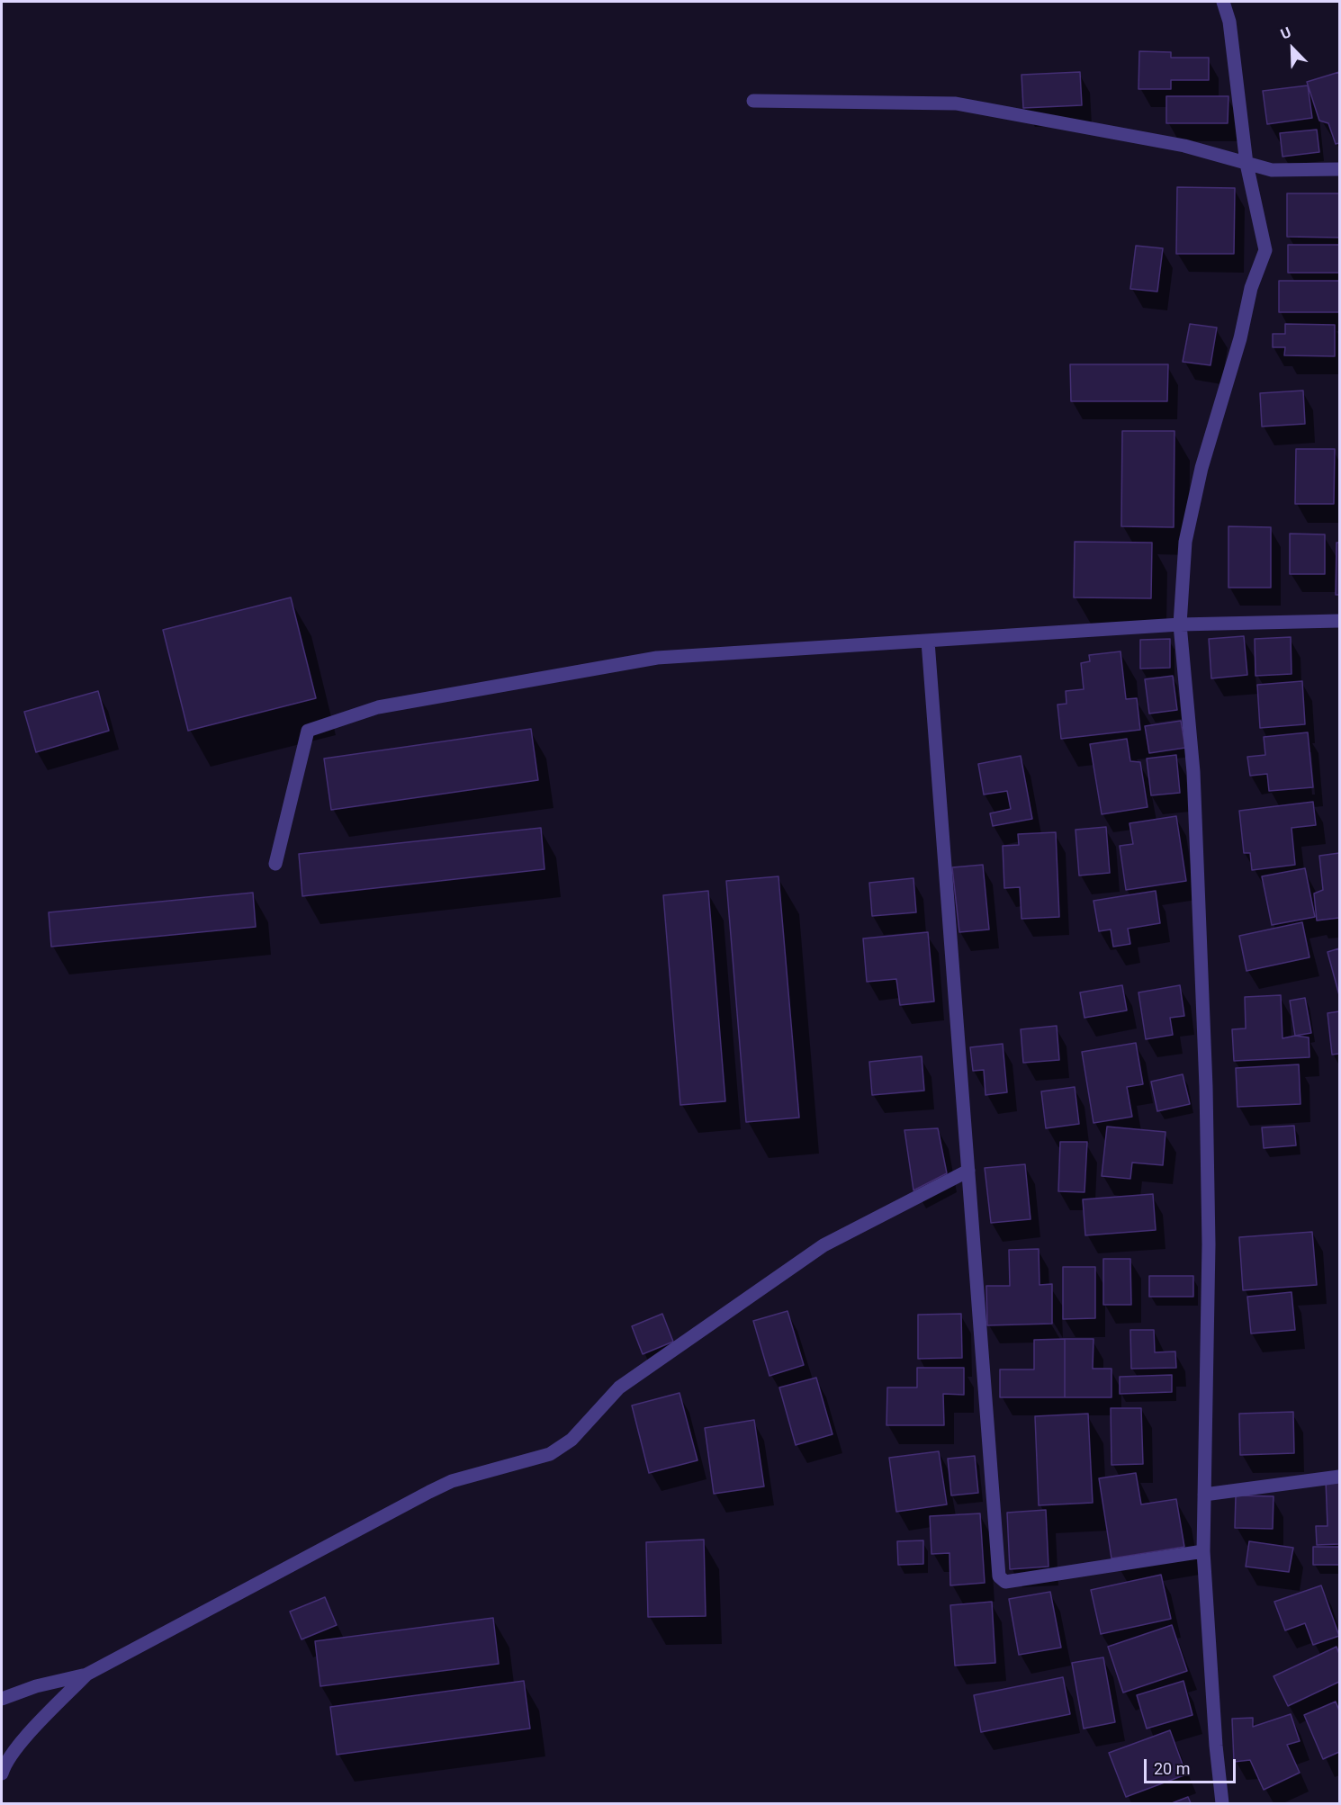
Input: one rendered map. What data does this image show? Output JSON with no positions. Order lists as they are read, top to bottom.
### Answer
{
  "scale_bar": "20 m",
  "north": "top left"
}
